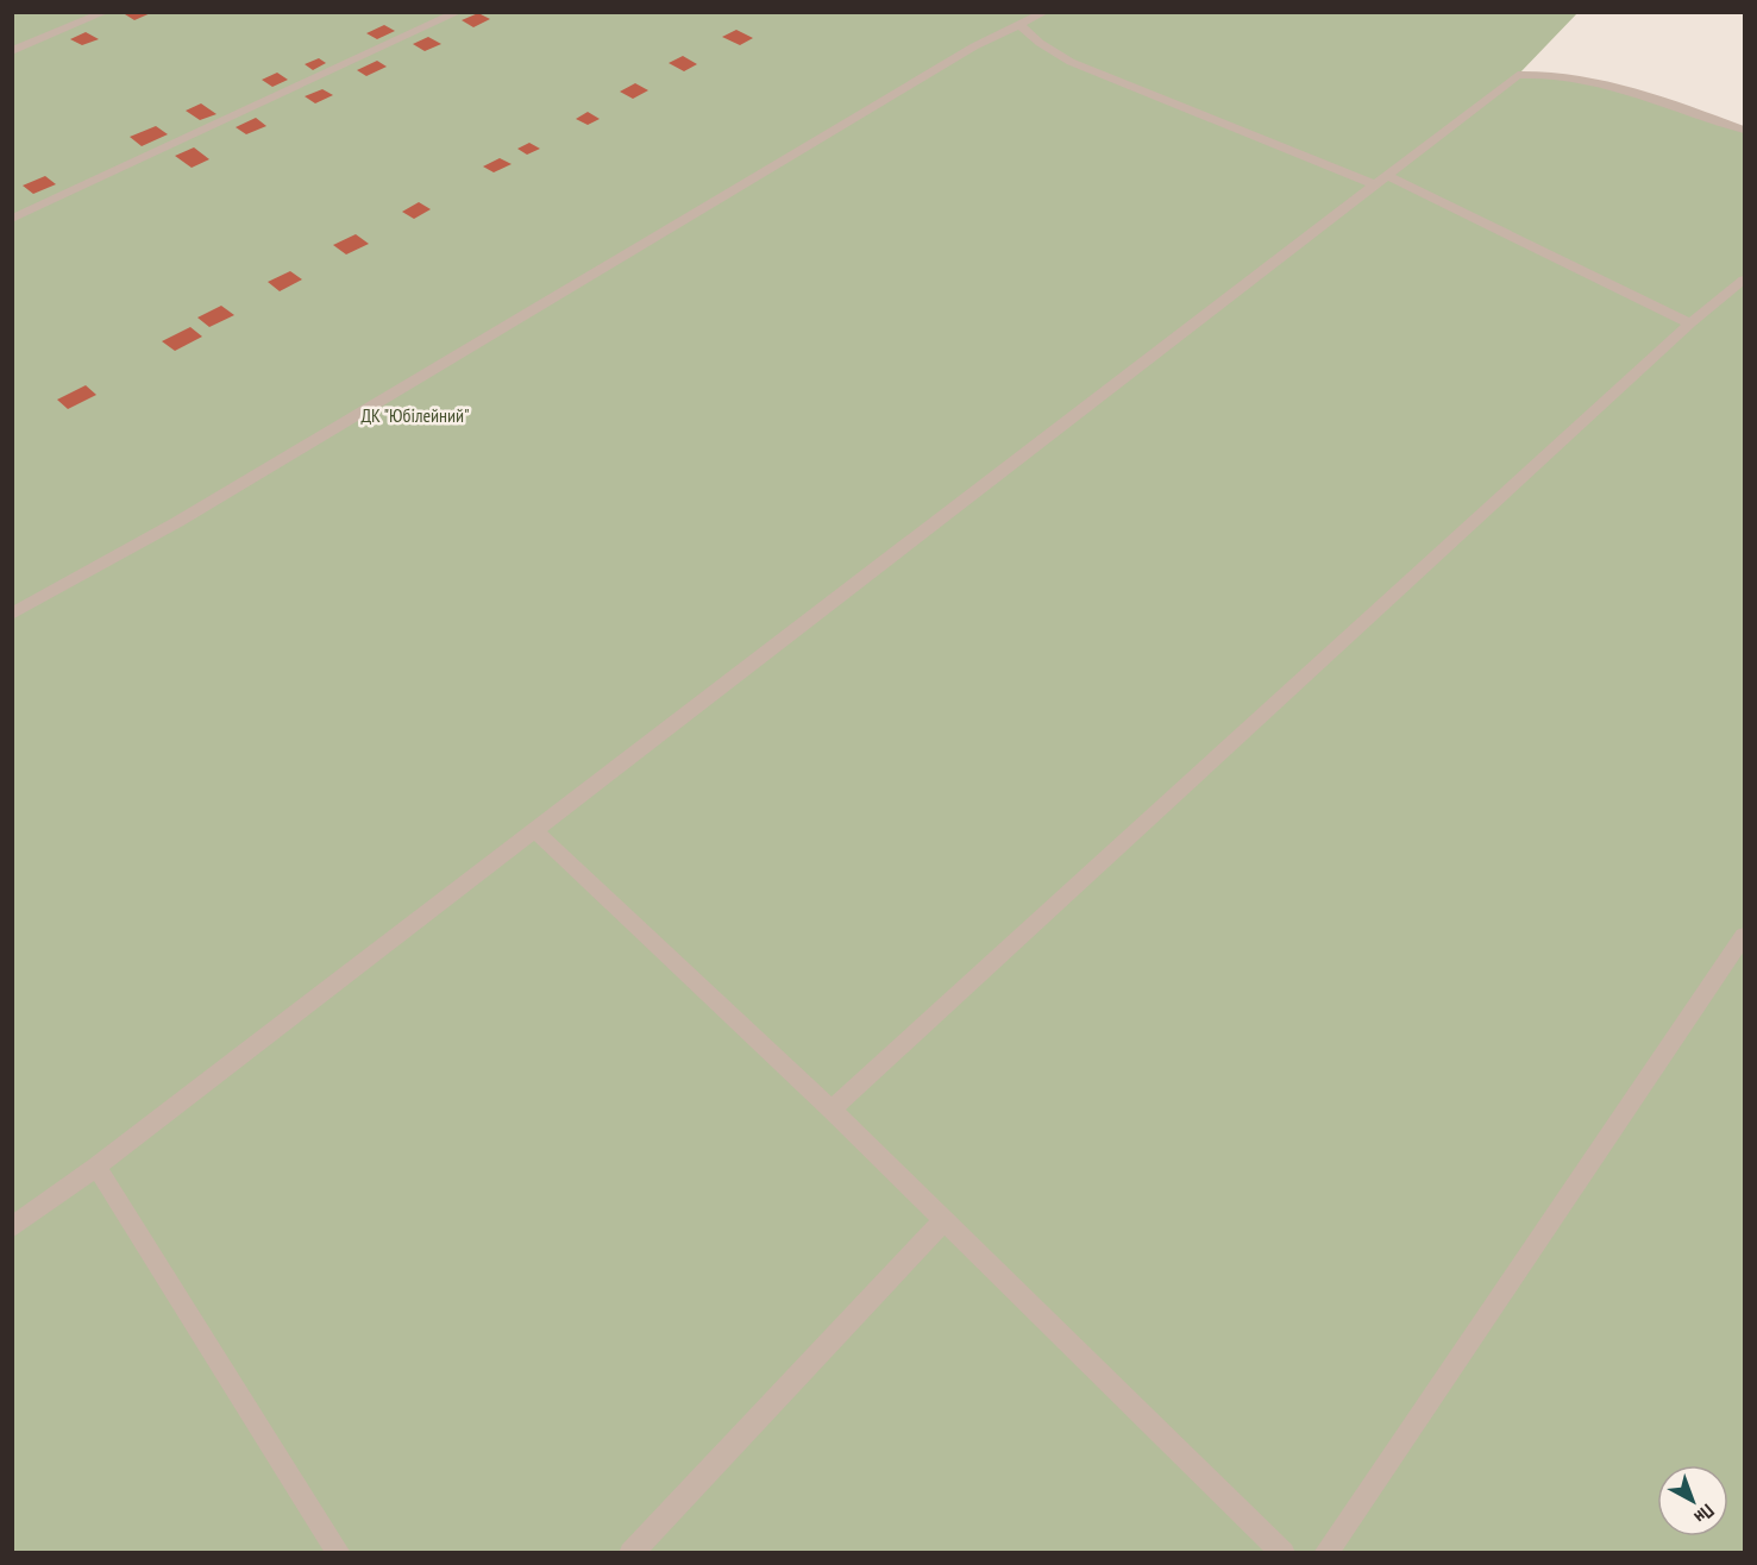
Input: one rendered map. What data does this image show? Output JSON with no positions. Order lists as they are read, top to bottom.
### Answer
{
  "parks": ["ДК \"Юбілейний\""],
  "north": "bottom right"
}
